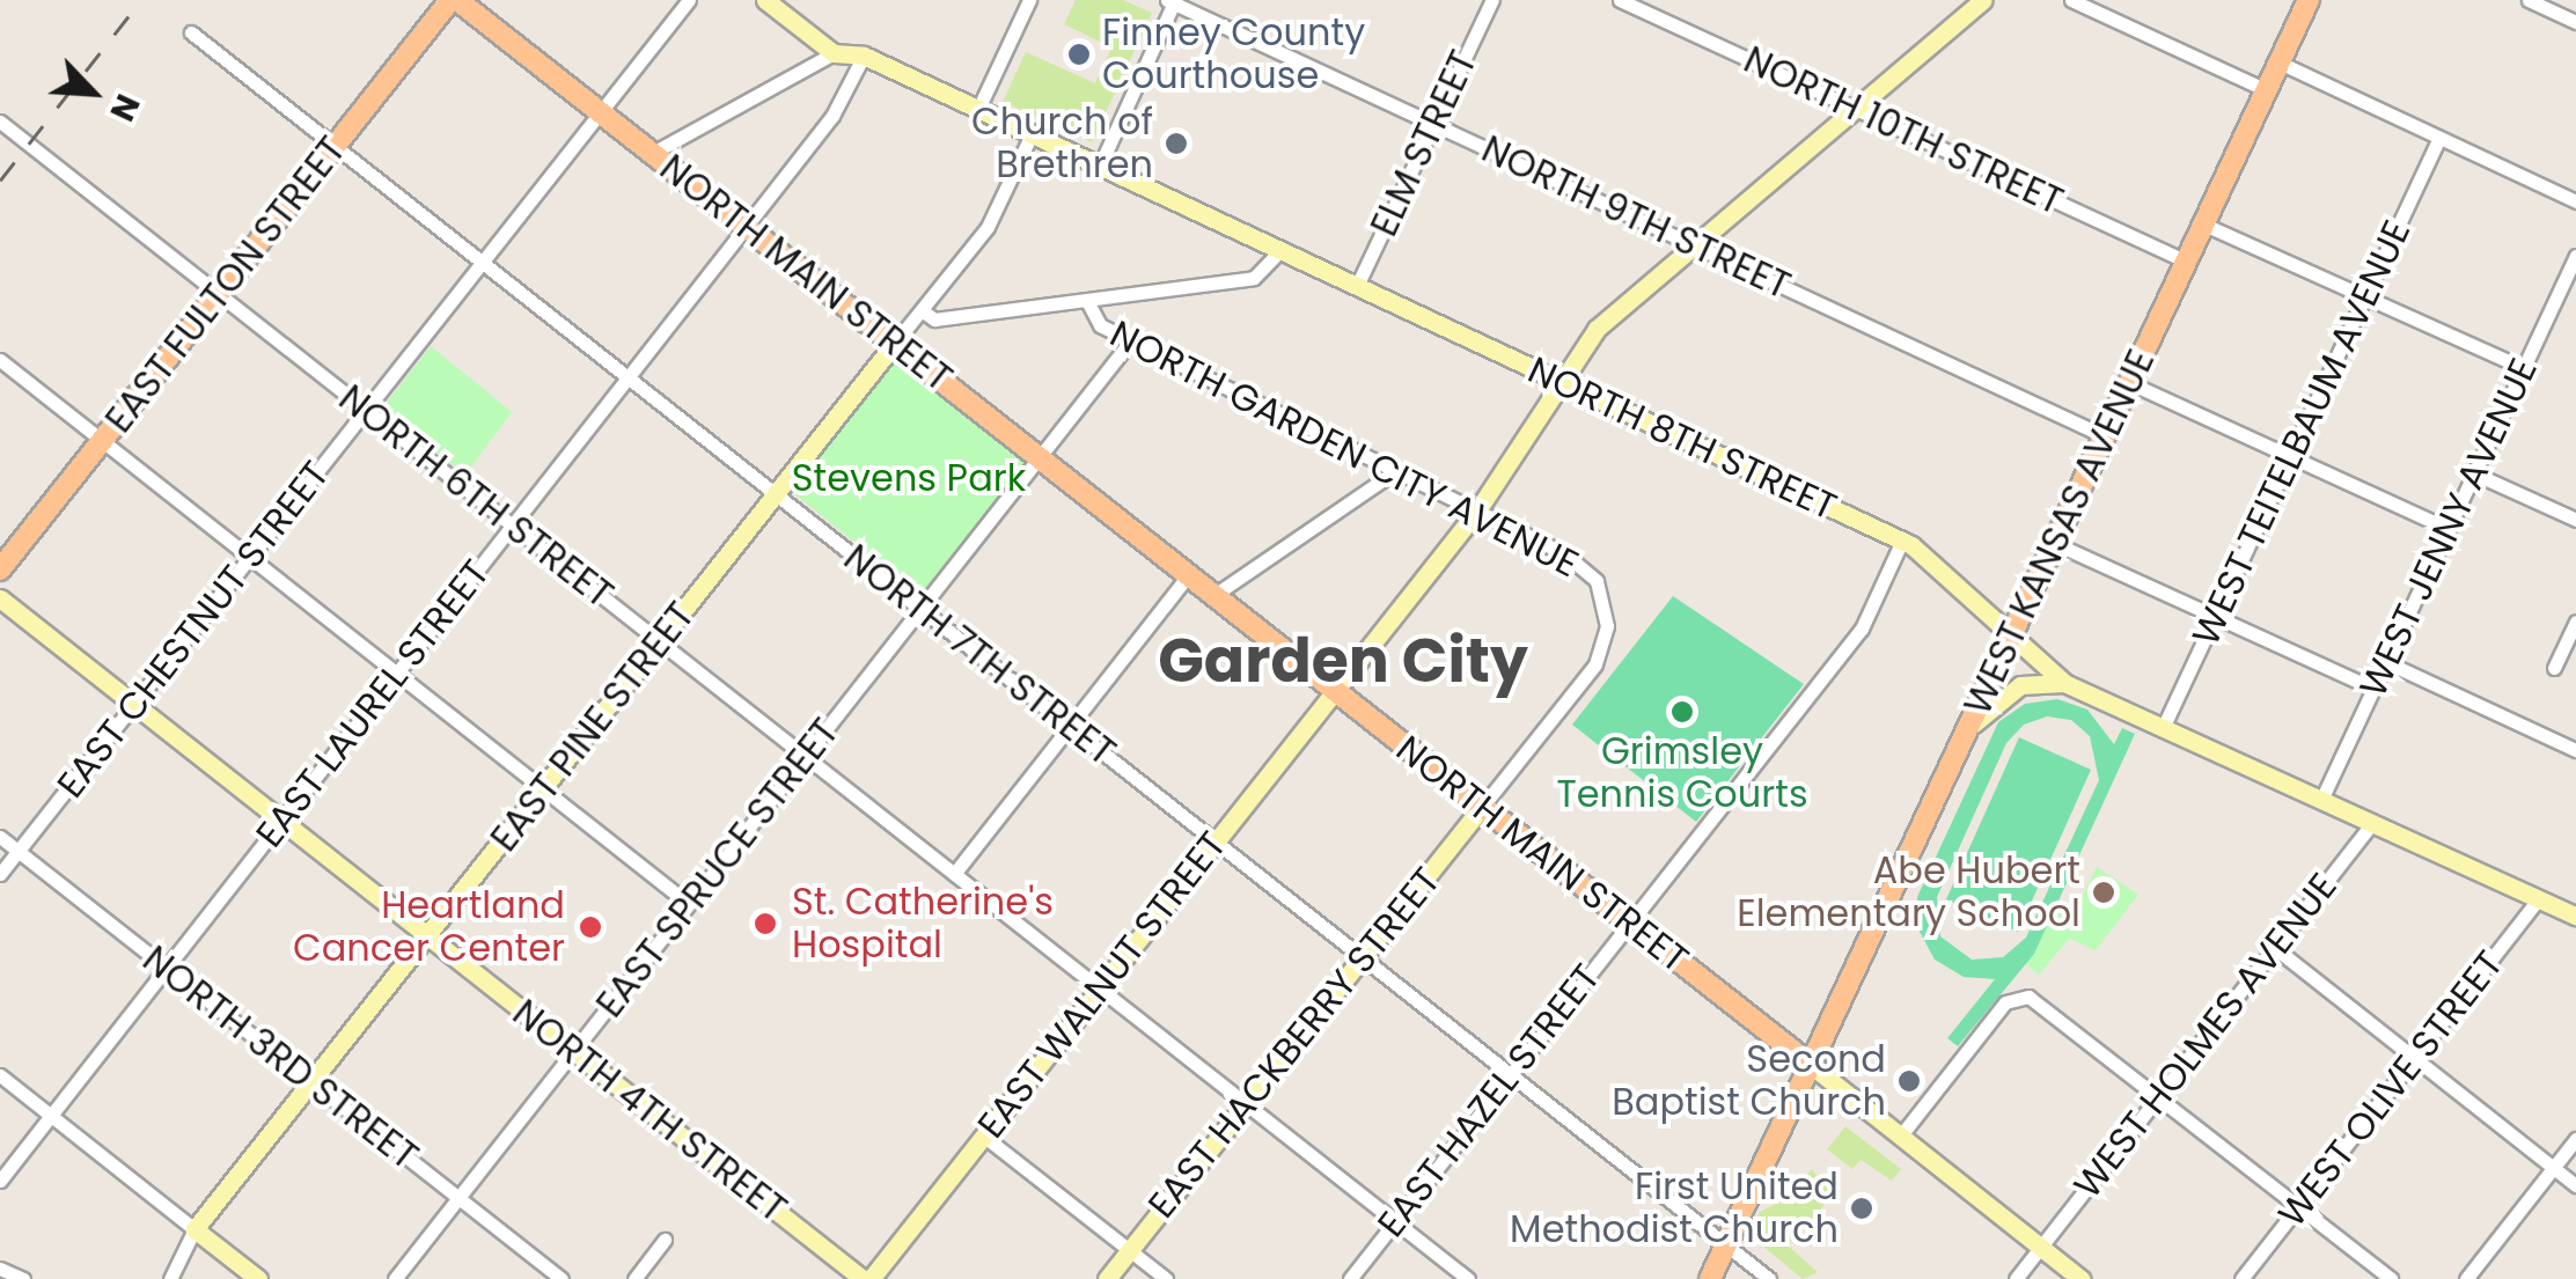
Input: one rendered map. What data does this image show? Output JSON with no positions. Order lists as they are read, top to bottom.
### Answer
{
  "streets": {
    "main road": ["NORTH MAIN STREET", "EAST FULTON STREET", "WEST KANSAS AVENUE"],
    "street": [
      "NORTH 10TH STREET",
      "ELM STREET",
      "NORTH 9TH STREET",
      "WEST TEITELBAUM AVENUE",
      "NORTH 8TH STREET",
      "NORTH GARDEN CITY AVENUE",
      "NORTH 6TH STREET",
      "WEST JENNY AVENUE",
      "EAST CHESTNUT STREET",
      "NORTH 7TH STREET",
      "EAST LAUREL STREET",
      "EAST PINE STREET",
      "EAST SPRUCE STREET",
      "EAST WALNUT STREET",
      "WEST HOLMES AVENUE",
      "EAST HACKBERRY STREET",
      "NORTH 3RD STREET",
      "WEST OLIVE STREET",
      "EAST HAZEL STREET",
      "NORTH 4TH STREET"
    ]
  },
  "crossings": [
    ["NORTH 10TH STREET", "WEST KANSAS AVENUE"],
    ["NORTH 10TH STREET", "EAST WALNUT STREET"],
    ["ELM STREET", "NORTH 9TH STREET"],
    ["ELM STREET", "NORTH 8TH STREET"],
    ["NORTH 9TH STREET", "WEST KANSAS AVENUE"],
    ["NORTH 9TH STREET", "EAST WALNUT STREET"],
    ["NORTH MAIN STREET", "EAST FULTON STREET"],
    ["NORTH MAIN STREET", "NORTH GARDEN CITY AVENUE"],
    ["NORTH MAIN STREET", "WEST KANSAS AVENUE"],
    ["NORTH MAIN STREET", "EAST CHESTNUT STREET"],
    ["NORTH MAIN STREET", "EAST LAUREL STREET"],
    ["NORTH MAIN STREET", "EAST PINE STREET"],
    ["NORTH MAIN STREET", "EAST SPRUCE STREET"],
    ["NORTH MAIN STREET", "EAST WALNUT STREET"],
    ["NORTH MAIN STREET", "WEST HOLMES AVENUE"],
    ["NORTH MAIN STREET", "EAST HACKBERRY STREET"],
    ["NORTH MAIN STREET", "EAST HAZEL STREET"],
    ["EAST FULTON STREET", "NORTH 6TH STREET"],
    ["EAST FULTON STREET", "NORTH 7TH STREET"],
    ["WEST TEITELBAUM AVENUE", "NORTH 8TH STREET"],
    ["NORTH 8TH STREET", "WEST JENNY AVENUE"],
    ["NORTH 8TH STREET", "WEST KANSAS AVENUE"],
    ["NORTH 8TH STREET", "EAST LAUREL STREET"],
    ["NORTH 8TH STREET", "EAST WALNUT STREET"],
    ["NORTH 8TH STREET", "WEST HOLMES AVENUE"],
    ["NORTH 8TH STREET", "WEST OLIVE STREET"],
    ["NORTH 8TH STREET", "EAST HAZEL STREET"],
    ["NORTH GARDEN CITY AVENUE", "EAST SPRUCE STREET"],
    ["NORTH GARDEN CITY AVENUE", "EAST WALNUT STREET"],
    ["NORTH GARDEN CITY AVENUE", "EAST HACKBERRY STREET"],
    ["NORTH 6TH STREET", "EAST CHESTNUT STREET"],
    ["NORTH 6TH STREET", "EAST LAUREL STREET"],
    ["NORTH 6TH STREET", "EAST PINE STREET"],
    ["NORTH 6TH STREET", "EAST SPRUCE STREET"],
    ["NORTH 6TH STREET", "EAST WALNUT STREET"],
    ["NORTH 6TH STREET", "EAST HACKBERRY STREET"],
    ["NORTH 6TH STREET", "EAST HAZEL STREET"],
    ["WEST KANSAS AVENUE", "NORTH 7TH STREET"],
    ["EAST CHESTNUT STREET", "NORTH 7TH STREET"],
    ["EAST CHESTNUT STREET", "NORTH 3RD STREET"],
    ["EAST CHESTNUT STREET", "NORTH 4TH STREET"],
    ["NORTH 7TH STREET", "EAST LAUREL STREET"],
    ["NORTH 7TH STREET", "EAST PINE STREET"],
    ["NORTH 7TH STREET", "EAST SPRUCE STREET"],
    ["NORTH 7TH STREET", "EAST WALNUT STREET"],
    ["NORTH 7TH STREET", "EAST HACKBERRY STREET"],
    ["NORTH 7TH STREET", "EAST HAZEL STREET"],
    ["EAST LAUREL STREET", "NORTH 3RD STREET"],
    ["EAST LAUREL STREET", "NORTH 4TH STREET"],
    ["EAST PINE STREET", "NORTH 3RD STREET"],
    ["EAST PINE STREET", "NORTH 4TH STREET"],
    ["EAST SPRUCE STREET", "NORTH 3RD STREET"],
    ["EAST SPRUCE STREET", "NORTH 4TH STREET"],
    ["EAST WALNUT STREET", "NORTH 4TH STREET"]
  ],
  "districts": ["Garden City"],
  "parks": ["Stevens Park"],
  "places": [
    "Finney County Courthouse",
    "Church of Brethren",
    "Grimsley Tennis Courts",
    "Abe Hubert Elementary School",
    "St. Catherine's Hospital",
    "Heartland Cancer Center",
    "Second Baptist Church",
    "First United Methodist Church"
  ],
  "north": "bottom right"
}
